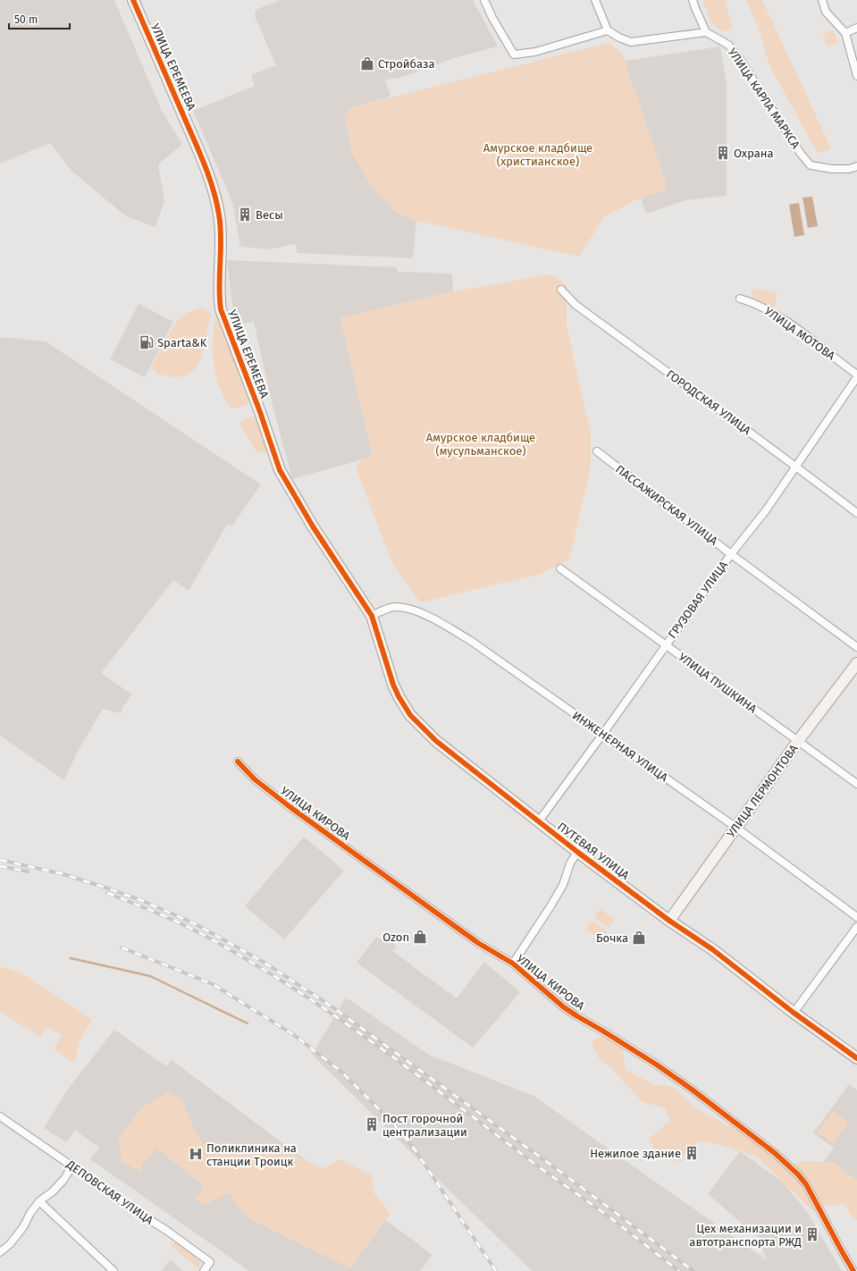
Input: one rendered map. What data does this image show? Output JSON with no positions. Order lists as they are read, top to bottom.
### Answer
{
  "streets": {
    "street": [
      "УЛИЦА ЕРЕМЕЕВА",
      "УЛИЦА КАРЛА МАРКСА",
      "УЛИЦА МОТОВА",
      "ГОРОДСКАЯ УЛИЦА",
      "ПАССАЖИРСКАЯ УЛИЦА",
      "ГРУЗОВАЯ УЛИЦА",
      "УЛИЦА ПУШКИНА",
      "ИНЖЕНЕРНАЯ УЛИЦА",
      "УЛИЦА ЛЕРМОНТОВА",
      "УЛИЦА КИРОВА",
      "ПУТЕВАЯ УЛИЦА",
      "ДЕПОВСКАЯ УЛИЦА"
    ]
  },
  "crossings": [
    ["УЛИЦА ЕРЕМЕЕВА", "ИНЖЕНЕРНАЯ УЛИЦА"],
    ["УЛИЦА ЕРЕМЕЕВА", "ПУТЕВАЯ УЛИЦА"],
    ["УЛИЦА МОТОВА", "ГРУЗОВАЯ УЛИЦА"],
    ["ГОРОДСКАЯ УЛИЦА", "ГРУЗОВАЯ УЛИЦА"],
    ["ПАССАЖИРСКАЯ УЛИЦА", "ГРУЗОВАЯ УЛИЦА"],
    ["ГРУЗОВАЯ УЛИЦА", "УЛИЦА ПУШКИНА"],
    ["ГРУЗОВАЯ УЛИЦА", "ИНЖЕНЕРНАЯ УЛИЦА"],
    ["ГРУЗОВАЯ УЛИЦА", "ПУТЕВАЯ УЛИЦА"],
    ["УЛИЦА ПУШКИНА", "УЛИЦА ЛЕРМОНТОВА"],
    ["ИНЖЕНЕРНАЯ УЛИЦА", "УЛИЦА ЛЕРМОНТОВА"],
    ["ИНЖЕНЕРНАЯ УЛИЦА", "ПУТЕВАЯ УЛИЦА"],
    ["УЛИЦА ЛЕРМОНТОВА", "ПУТЕВАЯ УЛИЦА"],
    ["УЛИЦА КИРОВА", "ПУТЕВАЯ УЛИЦА"]
  ],
  "parks": ["Амурское кладбище (христианское)", "Амурское кладбище (мусульманское)"],
  "places": {
    "shop": ["Стройбаза", "Ozon", "Бочка"],
    "building": [
      "Охрана",
      "Весы",
      "Пост горочной централизации",
      "Нежилое здание",
      "Цех механизации и автотранспорта РЖД"
    ],
    "fuel station": ["Sparta&K"],
    "hospital": ["Поликлиника на станции Троицк"]
  },
  "scale_bar": "50 m"
}
